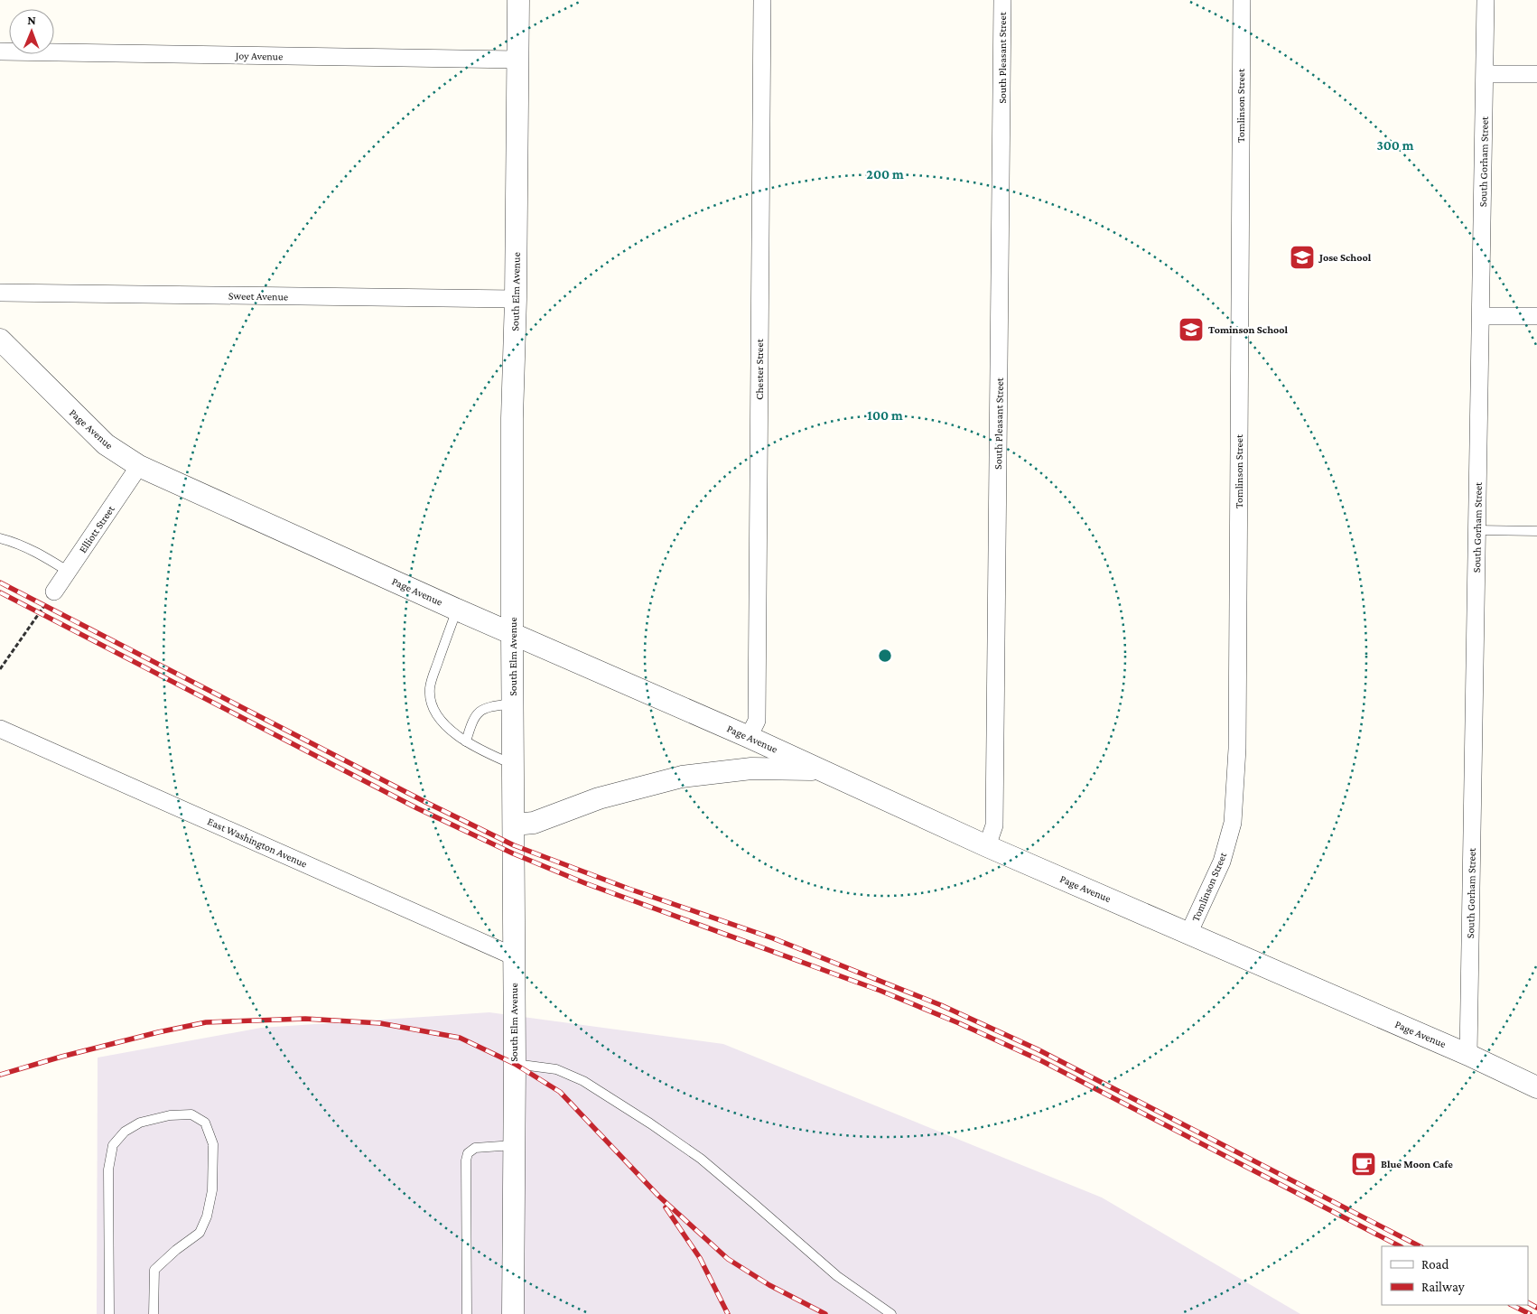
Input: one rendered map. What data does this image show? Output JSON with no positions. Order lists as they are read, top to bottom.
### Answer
{
  "streets": {
    "street": [
      "Joy Avenue",
      "South Pleasant Street",
      "Tomlinson Street",
      "South Gorham Street",
      "South Elm Avenue",
      "Sweet Avenue",
      "Chester Street",
      "Page Avenue",
      "Elliott Street",
      "East Washington Avenue"
    ]
  },
  "crossings": [
    ["Joy Avenue", "South Elm Avenue"],
    ["South Pleasant Street", "Page Avenue"],
    ["Tomlinson Street", "Page Avenue"],
    ["South Gorham Street", "Page Avenue"],
    ["South Elm Avenue", "Sweet Avenue"],
    ["South Elm Avenue", "Page Avenue"],
    ["South Elm Avenue", "East Washington Avenue"],
    ["Chester Street", "Page Avenue"],
    ["Page Avenue", "Elliott Street"]
  ],
  "places": {
    "school or university": ["Jose School", "Tominson School"],
    "cafe": ["Blue Moon Cafe"]
  },
  "legend": ["Road", "Railway"],
  "north": "top",
  "rings": ["300 m", "200 m", "100 m"]
}
